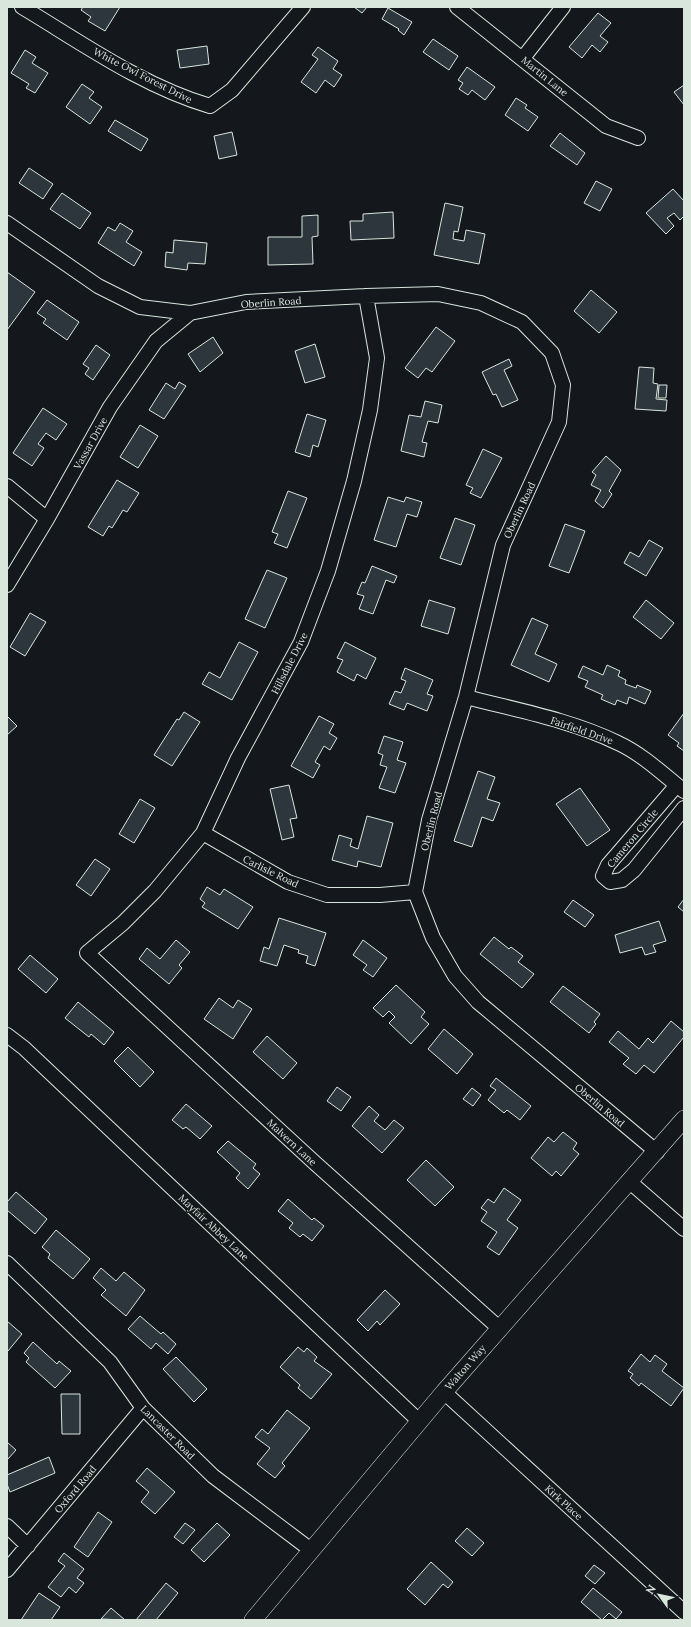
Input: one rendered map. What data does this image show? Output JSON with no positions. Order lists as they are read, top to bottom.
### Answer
{
  "streets": {
    "main road": ["Walton Way"],
    "street": [
      "White Owl Forest Drive",
      "Martin Lane",
      "Oberlin Road",
      "Vassar Drive",
      "Hillsdale Drive",
      "Fairfield Drive",
      "Cameron Circle",
      "Carlisle Road",
      "Malvern Lane",
      "Mayfair Abbey Lane",
      "Lancaster Road",
      "Oxford Road",
      "Kirk Place"
    ]
  },
  "crossings": [
    ["Oberlin Road", "Vassar Drive"],
    ["Oberlin Road", "Hillsdale Drive"],
    ["Oberlin Road", "Fairfield Drive"],
    ["Oberlin Road", "Carlisle Road"],
    ["Oberlin Road", "Walton Way"],
    ["Hillsdale Drive", "Carlisle Road"],
    ["Hillsdale Drive", "Malvern Lane"],
    ["Fairfield Drive", "Cameron Circle"],
    ["Malvern Lane", "Walton Way"],
    ["Mayfair Abbey Lane", "Walton Way"],
    ["Walton Way", "Lancaster Road"],
    ["Walton Way", "Kirk Place"],
    ["Lancaster Road", "Oxford Road"]
  ],
  "north": "top left"
}
